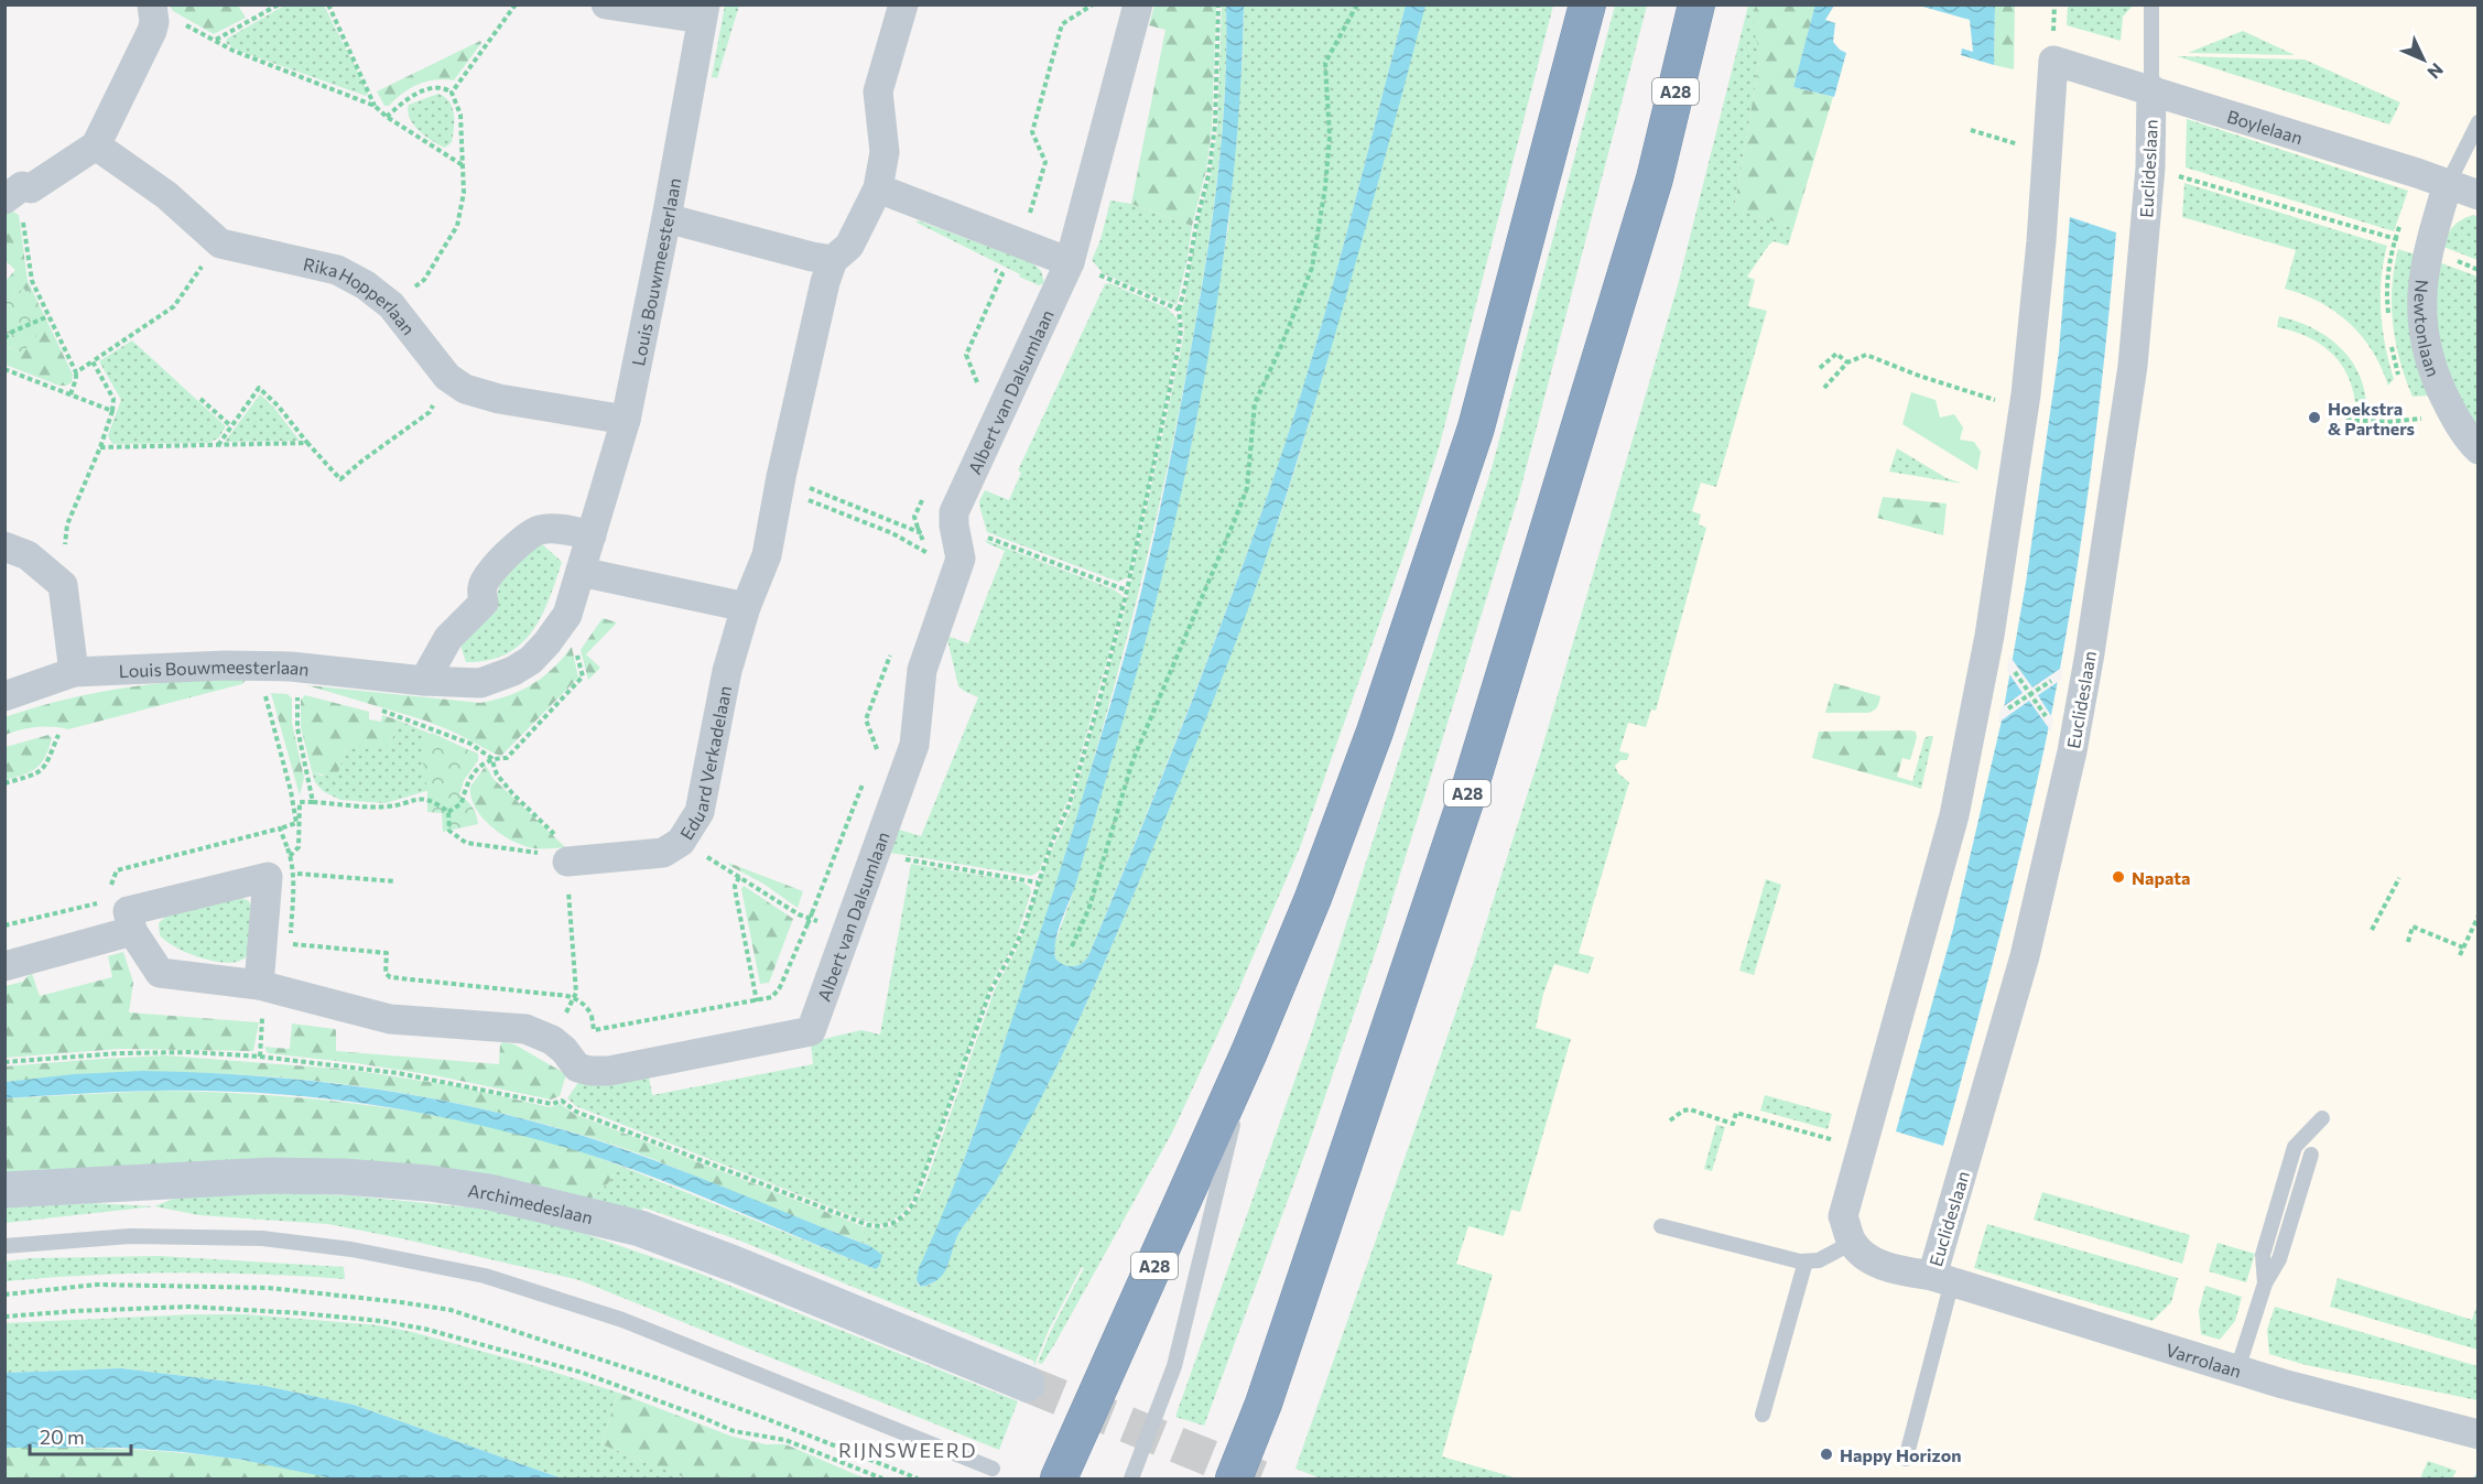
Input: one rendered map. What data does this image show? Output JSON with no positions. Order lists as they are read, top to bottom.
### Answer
{
  "streets": {
    "highway": ["A28"],
    "main road": ["Archimedeslaan"],
    "street": [
      "Boylelaan",
      "Euclideslaan",
      "Louis Bouwmeesterlaan",
      "Rika Hopperlaan",
      "Newtonlaan",
      "Albert van Dalsumlaan",
      "Eduard Verkadelaan",
      "Varrolaan"
    ]
  },
  "crossings": [
    ["Boylelaan", "Euclideslaan"],
    ["Boylelaan", "Newtonlaan"],
    ["Euclideslaan", "Varrolaan"],
    ["Louis Bouwmeesterlaan", "Rika Hopperlaan"]
  ],
  "districts": ["RIJNSWEERD"],
  "places": ["Hoekstra & Partners", "Napata", "Happy Horizon"],
  "scale_bar": "20 m",
  "north": "bottom right"
}
